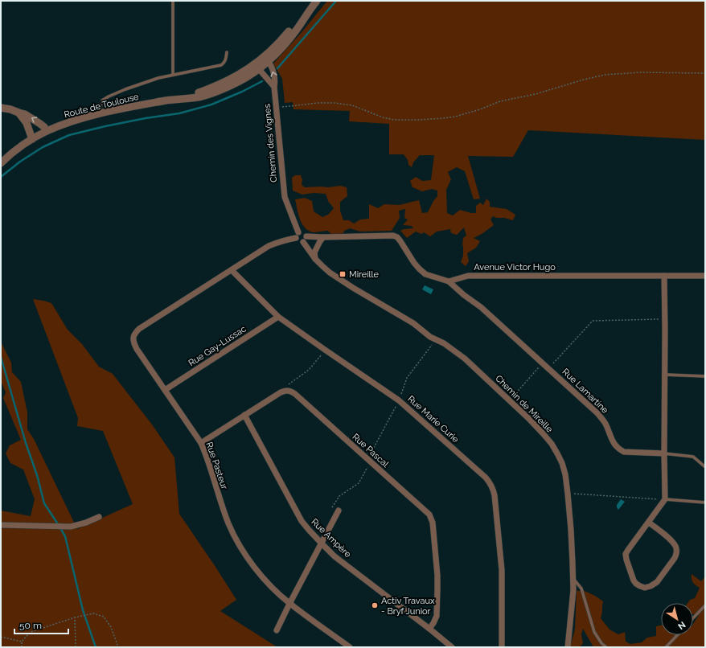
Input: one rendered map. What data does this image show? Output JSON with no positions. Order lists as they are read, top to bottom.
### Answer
{
  "streets": {
    "street": [
      "Route de Toulouse",
      "Chemin des Vignes",
      "Avenue Victor Hugo",
      "Rue Gay-Lussac",
      "Rue Lamartine",
      "Chemin de Mireille",
      "Rue Marie Curie",
      "Rue Pascal",
      "Rue Pasteur",
      "Rue Ampère"
    ]
  },
  "crossings": [
    ["Route de Toulouse", "Chemin des Vignes"],
    ["Avenue Victor Hugo", "Rue Lamartine"],
    ["Rue Gay-Lussac", "Rue Marie Curie"],
    ["Rue Gay-Lussac", "Rue Pasteur"],
    ["Rue Marie Curie", "Rue Pasteur"],
    ["Rue Pascal", "Rue Ampère"]
  ],
  "places": {
    "transit": ["Mireille"],
    "other": ["Activ Travaux - Bryf Junior"]
  },
  "scale_bar": "50 m",
  "north": "bottom right"
}
